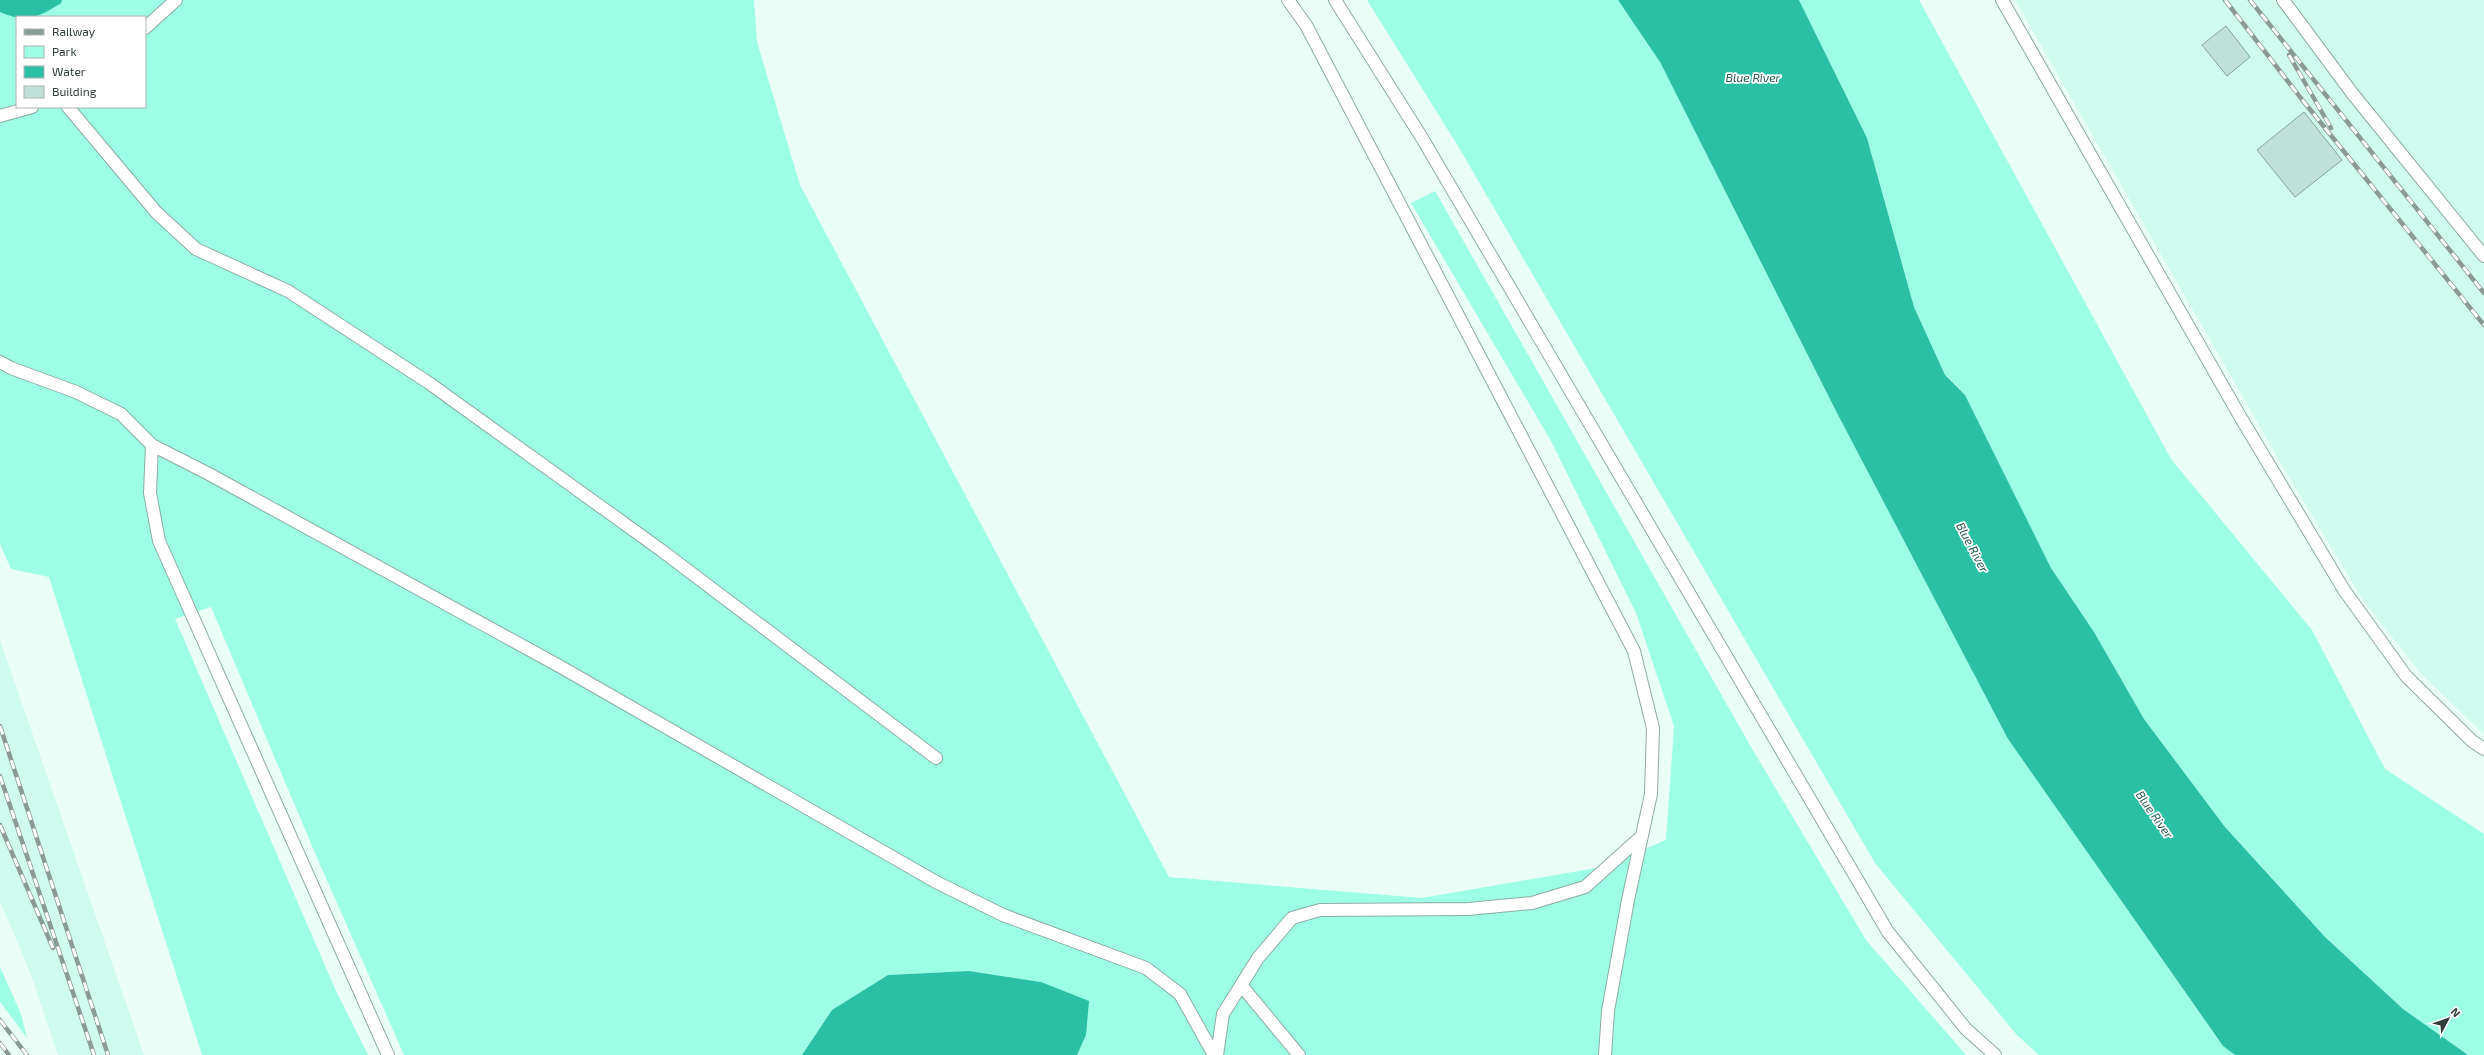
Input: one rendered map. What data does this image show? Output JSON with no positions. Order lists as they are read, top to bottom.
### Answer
{
  "water": ["Blue River"],
  "legend": [
    "Railway",
    "Park",
    "Water",
    "Building"
  ],
  "north": "top right"
}
